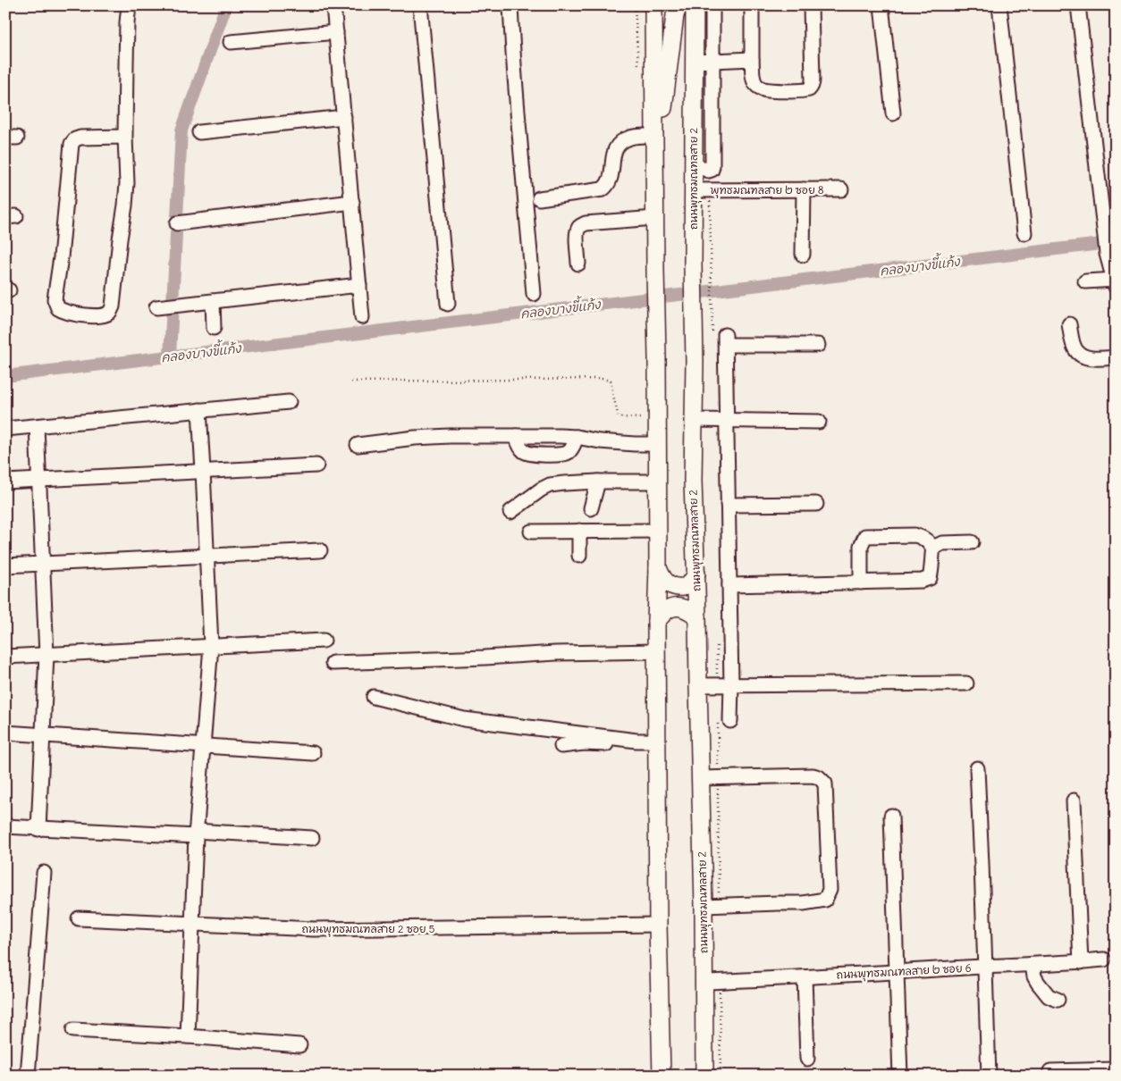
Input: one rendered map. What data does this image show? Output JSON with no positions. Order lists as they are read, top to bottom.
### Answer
{
  "streets": {
    "main road": ["ถนนพุทธมณฑลสาย 2"],
    "street": ["พุทธมณฑลสาย ๒ ซอย 8", "ถนนพุทธมณฑลสาย 2 ซอย 5", "ถนนพุทธมณฑลสาย ๒ ซอย 6"]
  },
  "crossings": [
    ["ถนนพุทธมณฑลสาย 2", "พุทธมณฑลสาย ๒ ซอย 8"],
    ["ถนนพุทธมณฑลสาย 2", "ถนนพุทธมณฑลสาย ๒ ซอย 6"]
  ],
  "water": ["คลองบางขี้แก้ง"]
}
